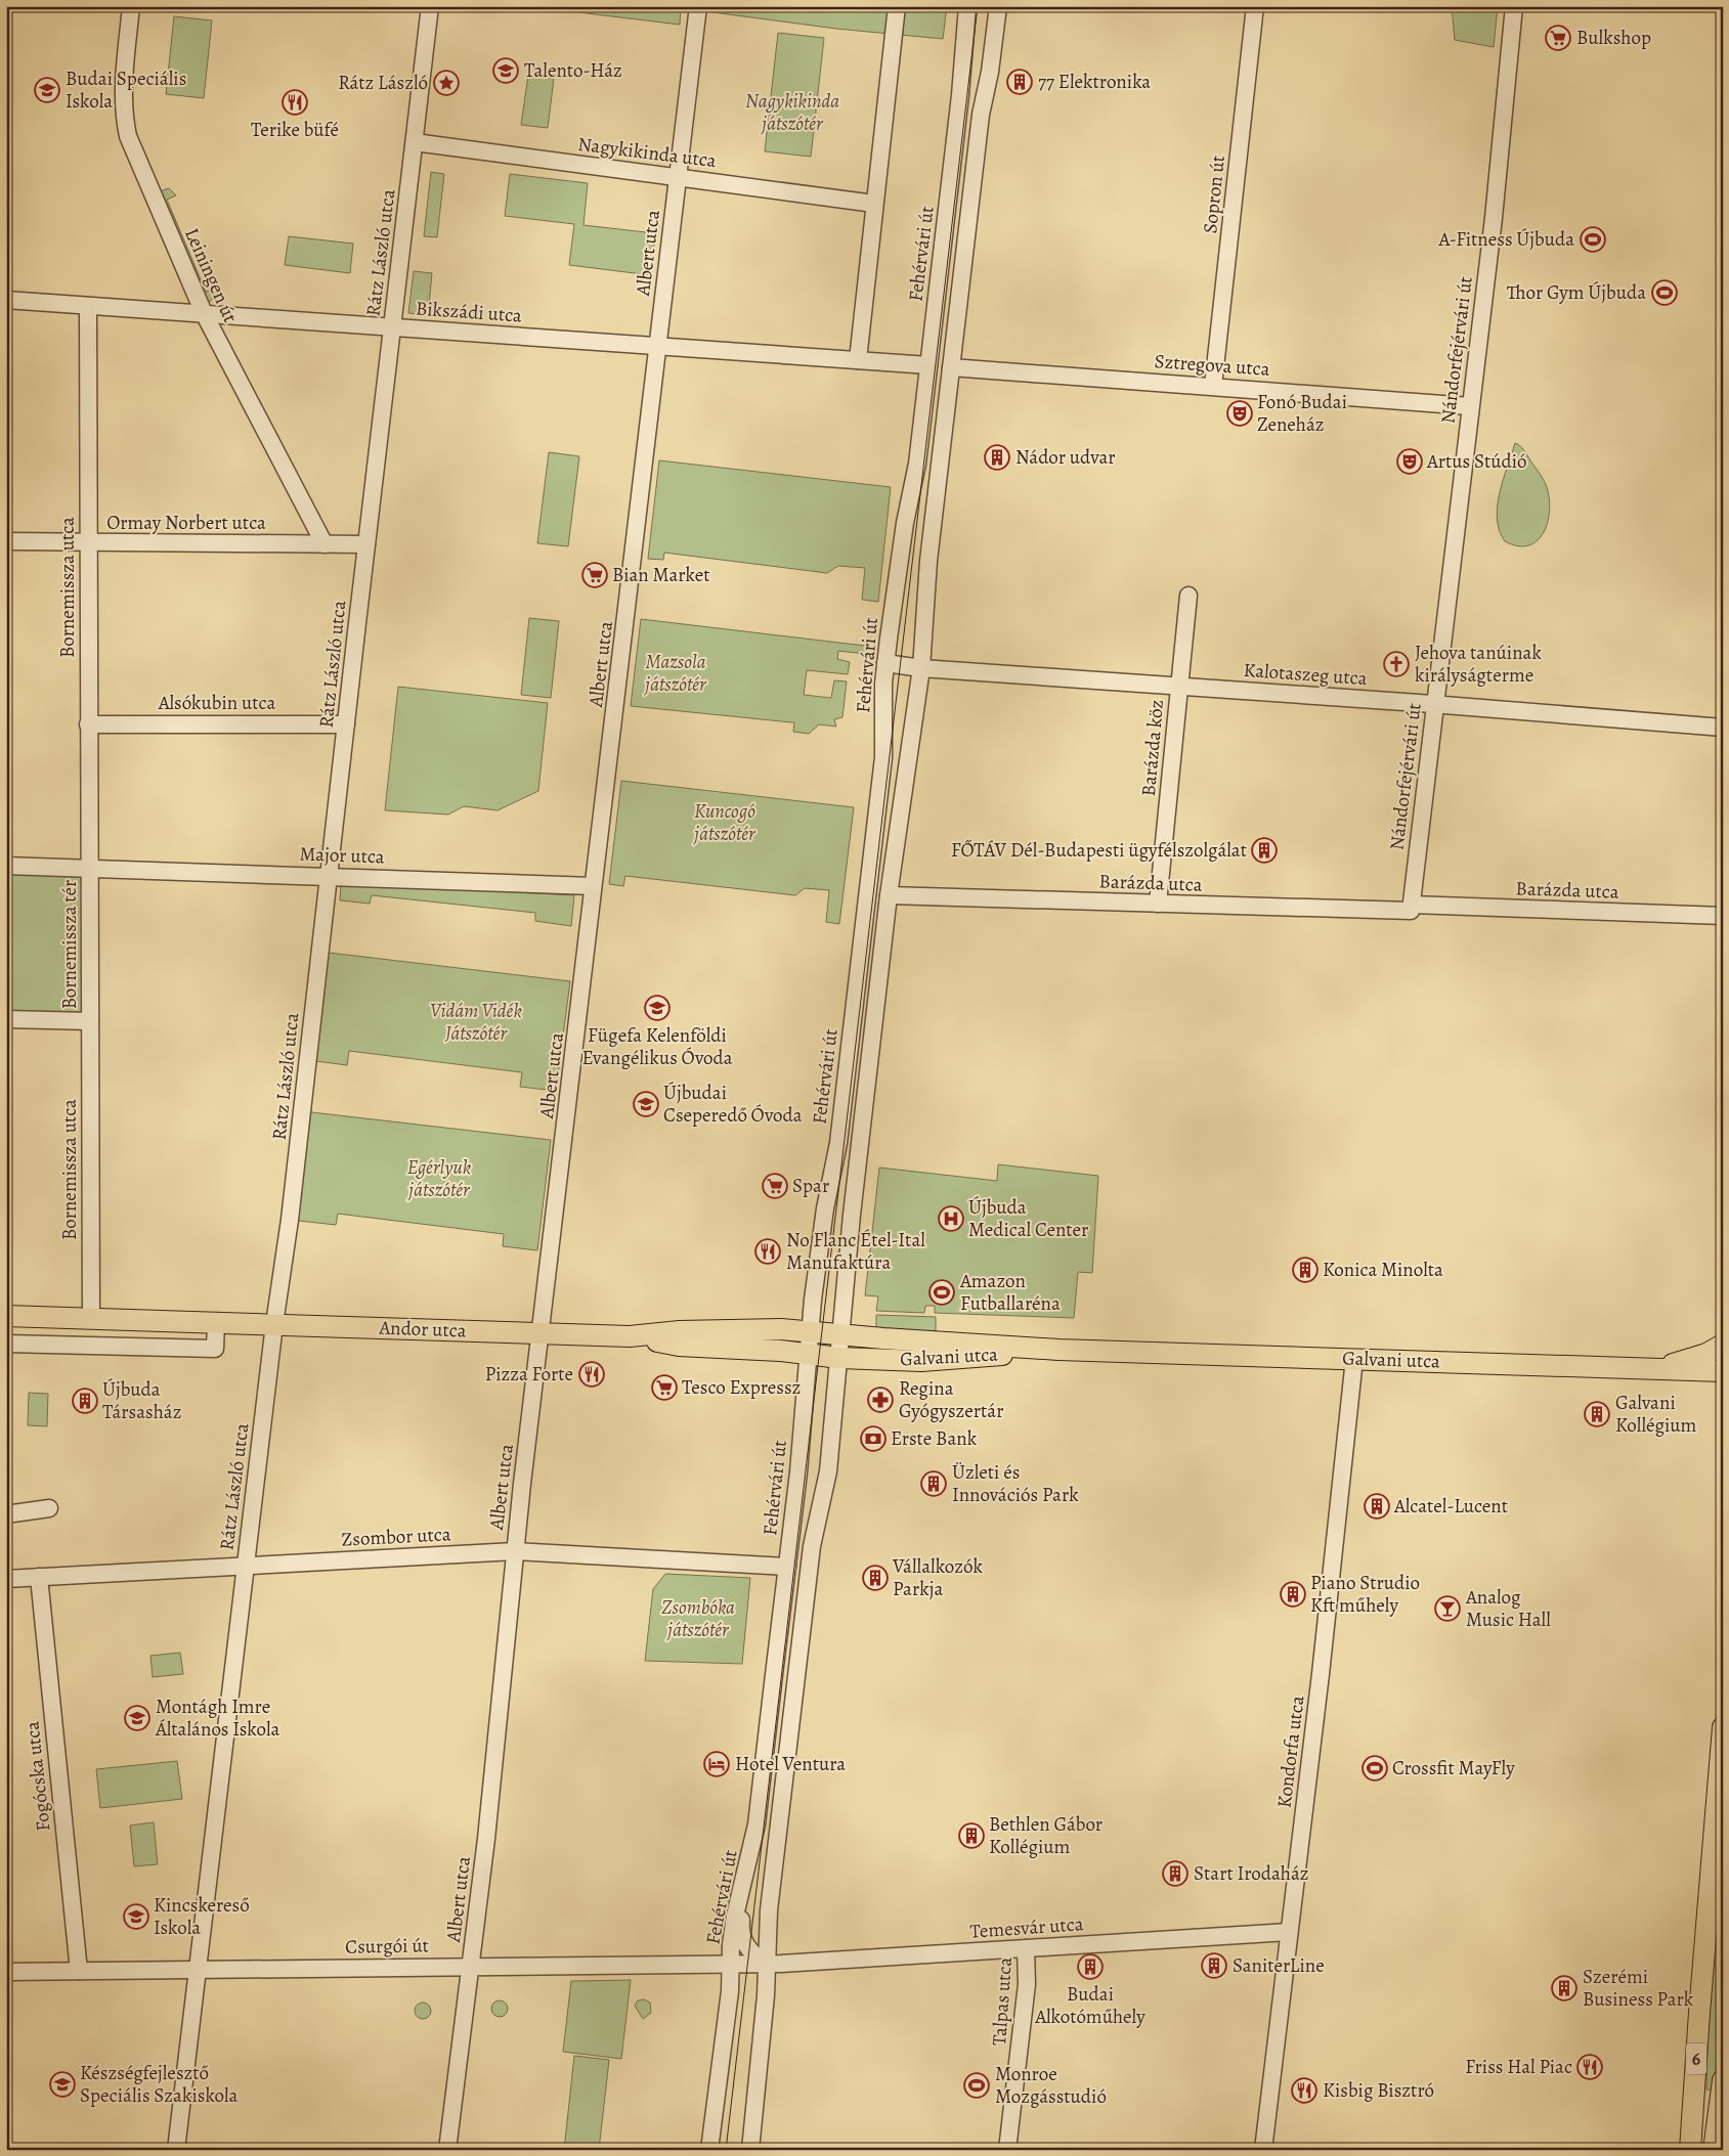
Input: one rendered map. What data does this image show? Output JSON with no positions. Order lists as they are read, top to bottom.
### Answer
{
  "streets": {
    "main road": ["Andor utca", "Galvani utca", "6"],
    "street": [
      "Nagykikinda utca",
      "Sopron út",
      "Rátz László utca",
      "Albert utca",
      "Fehérvári út",
      "Leiningen út",
      "Bikszádi utca",
      "Nándorfejérvári út",
      "Sztregova utca",
      "Ormay Norbert utca",
      "Bornemissza utca",
      "Kalotaszeg utca",
      "Alsókubin utca",
      "Barázda köz",
      "Major utca",
      "Barázda utca",
      "Bornemissza tér",
      "Zsombor utca",
      "Kondorfa utca",
      "Fogócska utca",
      "Temesvár utca",
      "Csurgói út",
      "Talpas utca"
    ]
  },
  "crossings": [
    ["Nagykikinda utca", "Rátz László utca"],
    ["Nagykikinda utca", "Albert utca"],
    ["Sopron út", "Sztregova utca"],
    ["Rátz László utca", "Bikszádi utca"],
    ["Rátz László utca", "Ormay Norbert utca"],
    ["Rátz László utca", "Alsókubin utca"],
    ["Rátz László utca", "Major utca"],
    ["Rátz László utca", "Andor utca"],
    ["Rátz László utca", "Zsombor utca"],
    ["Rátz László utca", "Csurgói út"],
    ["Albert utca", "Bikszádi utca"],
    ["Albert utca", "Major utca"],
    ["Albert utca", "Andor utca"],
    ["Albert utca", "Zsombor utca"],
    ["Albert utca", "Csurgói út"],
    ["Fehérvári út", "Bikszádi utca"],
    ["Fehérvári út", "Kalotaszeg utca"],
    ["Fehérvári út", "Andor utca"],
    ["Fehérvári út", "Zsombor utca"],
    ["Fehérvári út", "Csurgói út"],
    ["Leiningen út", "Bikszádi utca"],
    ["Leiningen út", "Ormay Norbert utca"],
    ["Bikszádi utca", "Bornemissza utca"],
    ["Nándorfejérvári út", "Sztregova utca"],
    ["Nándorfejérvári út", "Kalotaszeg utca"],
    ["Nándorfejérvári út", "Barázda utca"],
    ["Ormay Norbert utca", "Bornemissza utca"],
    ["Bornemissza utca", "Alsókubin utca"],
    ["Bornemissza utca", "Major utca"],
    ["Bornemissza utca", "Bornemissza tér"],
    ["Bornemissza utca", "Andor utca"],
    ["Kalotaszeg utca", "Barázda köz"],
    ["Barázda köz", "Barázda utca"],
    ["Major utca", "Bornemissza tér"],
    ["Andor utca", "Galvani utca"],
    ["Galvani utca", "Kondorfa utca"],
    ["Zsombor utca", "Fogócska utca"],
    ["Kondorfa utca", "Temesvár utca"],
    ["Fogócska utca", "Csurgói út"],
    ["Temesvár utca", "Csurgói út"],
    ["Temesvár utca", "Talpas utca"]
  ],
  "parks": [
    "Nagykikinda játszótér",
    "Mazsola játszótér",
    "Kuncogó játszótér",
    "Vidám Vidék Játszótér",
    "Egérlyuk játszótér",
    "Zsombóka játszótér"
  ],
  "places": {
    "supermarket": [
      "Bulkshop",
      "Bian Market",
      "Spar",
      "Tesco Expressz"
    ],
    "school or university": [
      "Talento-Ház",
      "Budai Speciális Iskola",
      "Fügefa Kelenföldi Evangélikus Óvoda",
      "Újbudai Cseperedő Óvoda",
      "Montágh Imre Általános Iskola",
      "Kincskereső Iskola",
      "Készségfejlesztő Speciális Szakiskola"
    ],
    "building": [
      "77 Elektronika",
      "Nádor udvar",
      "FŐTÁV Dél-Budapesti ügyfélszolgálat",
      "Konica Minolta",
      "Újbuda Társasház",
      "Galvani Kollégium",
      "Üzleti és Innovációs Park",
      "Alcatel-Lucent",
      "Vállalkozók Parkja",
      "Piano Strudio Kft műhely",
      "Bethlen Gábor Kollégium",
      "Start Irodaház",
      "SaniterLine",
      "Budai Alkotóműhely",
      "Szerémi Business Park"
    ],
    "place": ["Rátz László"],
    "restaurant": [
      "Terike büfé",
      "No Flanc Étel-Ital Manufaktúra",
      "Pizza Forte",
      "Friss Hal Piac",
      "Kisbig Bisztró"
    ],
    "sports": [
      "A-Fitness Újbuda",
      "Thor Gym Újbuda",
      "Amazon Futballaréna",
      "Crossfit MayFly",
      "Monroe Mozgásstudió"
    ],
    "theatre": ["Fonó Budai Zeneház", "Artus Stúdió"],
    "church": ["Jehova tanúinak királyságterme"],
    "hospital": ["Újbuda Medical Center"],
    "pharmacy": ["Regina Gyógyszertár"],
    "bank": ["Erste Bank"],
    "bar": ["Analog Music Hall"],
    "hotel": ["Hotel Ventura"]
  }
}
